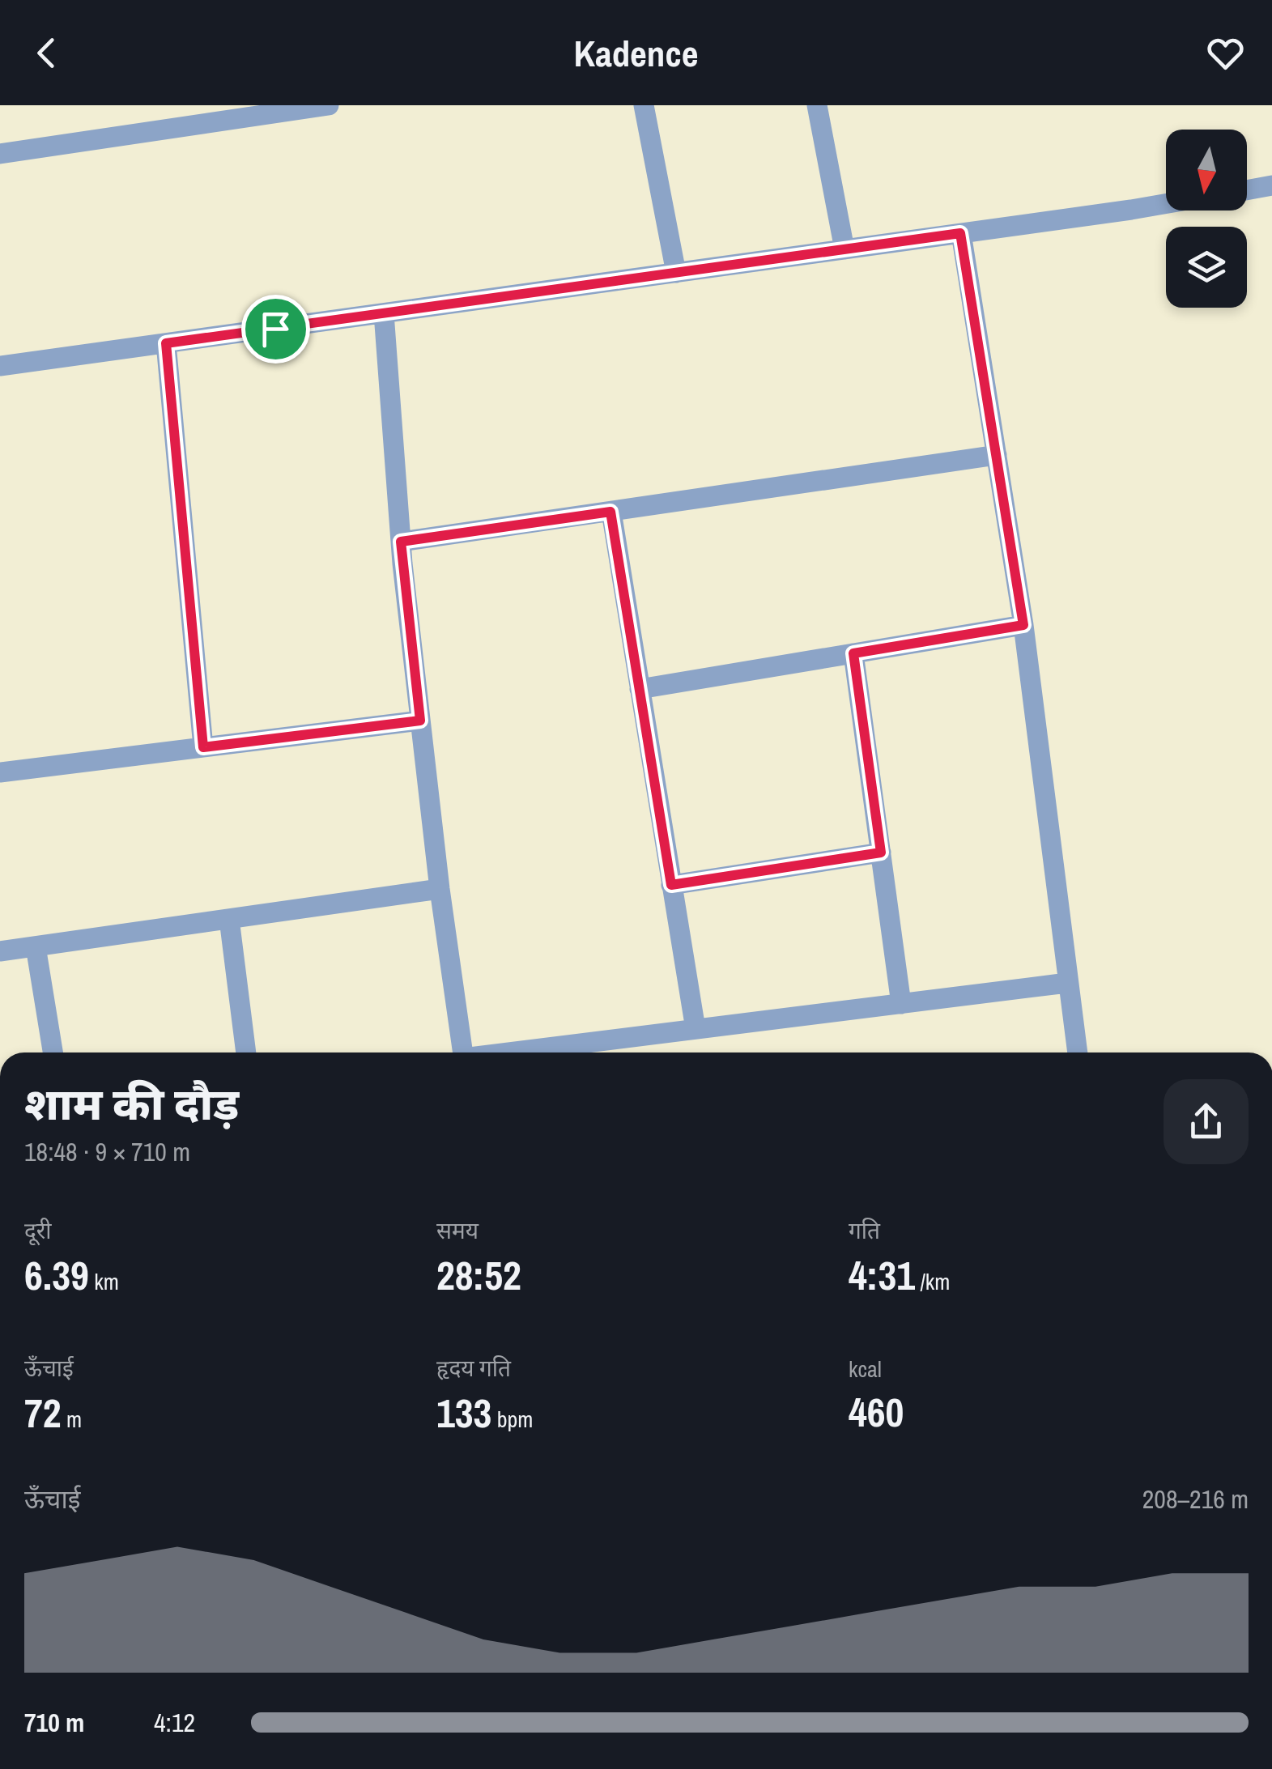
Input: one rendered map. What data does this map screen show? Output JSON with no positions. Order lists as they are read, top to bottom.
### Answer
{
  "north": "bottom",
  "page": {
    "header": "Kadence",
    "heading": ["शाम की दौड़", "18:48 · 9 × 710 m"],
    "stats": [
      ["दूरी", "6.39 km"],
      ["समय", "28:52"],
      ["गति", "4:31 /km"],
      ["ऊँचाई", "72 m"],
      ["हृदय गति", "133 bpm"],
      ["kcal", "460"]
    ],
    "chart": ["ऊँचाई", "208–216 m"],
    "list": [
      {
        "name": "710 m",
        "note": "4:12"
      }
    ]
  }
}
